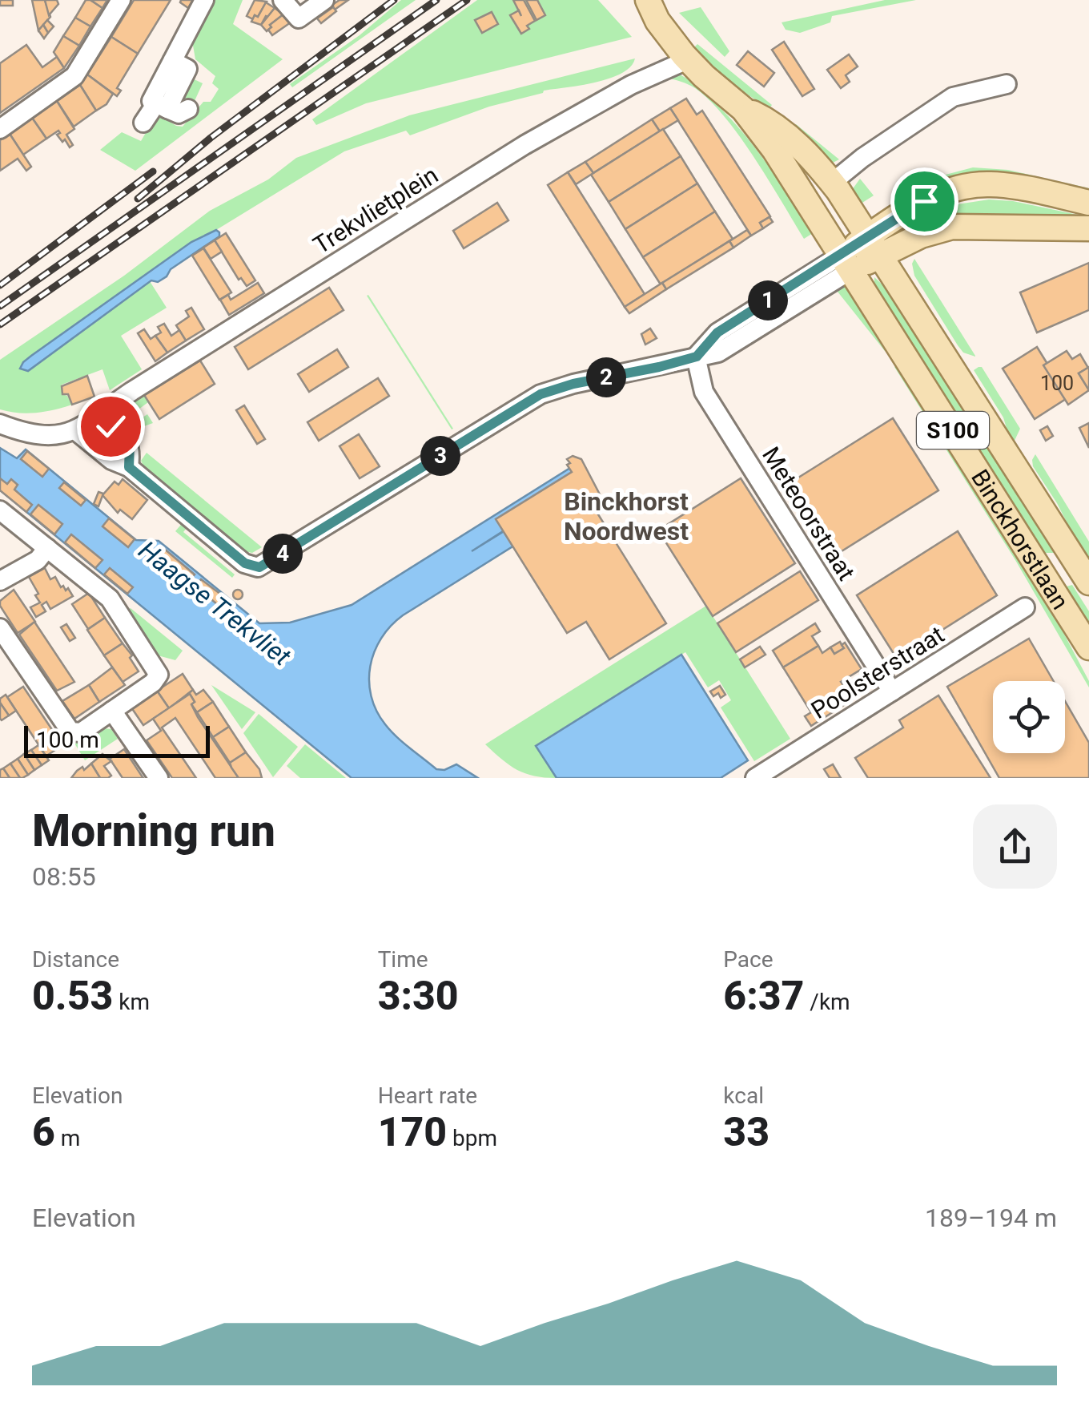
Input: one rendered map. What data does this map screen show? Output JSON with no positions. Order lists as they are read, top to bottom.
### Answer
{
  "streets": {
    "main road": ["S100", "Binckhorstlaan"],
    "street": ["Trekvlietplein", "Meteoorstraat", "Poolsterstraat"]
  },
  "crossings": [
    ["Trekvlietplein", "Binckhorstlaan"],
    ["S100", "Binckhorstlaan"],
    ["Meteoorstraat", "Poolsterstraat"]
  ],
  "districts": ["Binckhorst Noordwest"],
  "water": ["Haagse Trekvliet"],
  "house_numbers": ["100"],
  "scale_bar": "100 m",
  "page": {
    "pins": [
      "1",
      "2",
      "3",
      "4"
    ],
    "scale": "100 m",
    "heading": ["Morning run", "08:55"],
    "stats": [
      ["Distance", "0.53 km"],
      ["Time", "3:30"],
      ["Pace", "6:37 /km"],
      ["Elevation", "6 m"],
      ["Heart rate", "170 bpm"],
      ["kcal", "33"]
    ],
    "chart": ["Elevation", "189–194 m"]
  }
}
